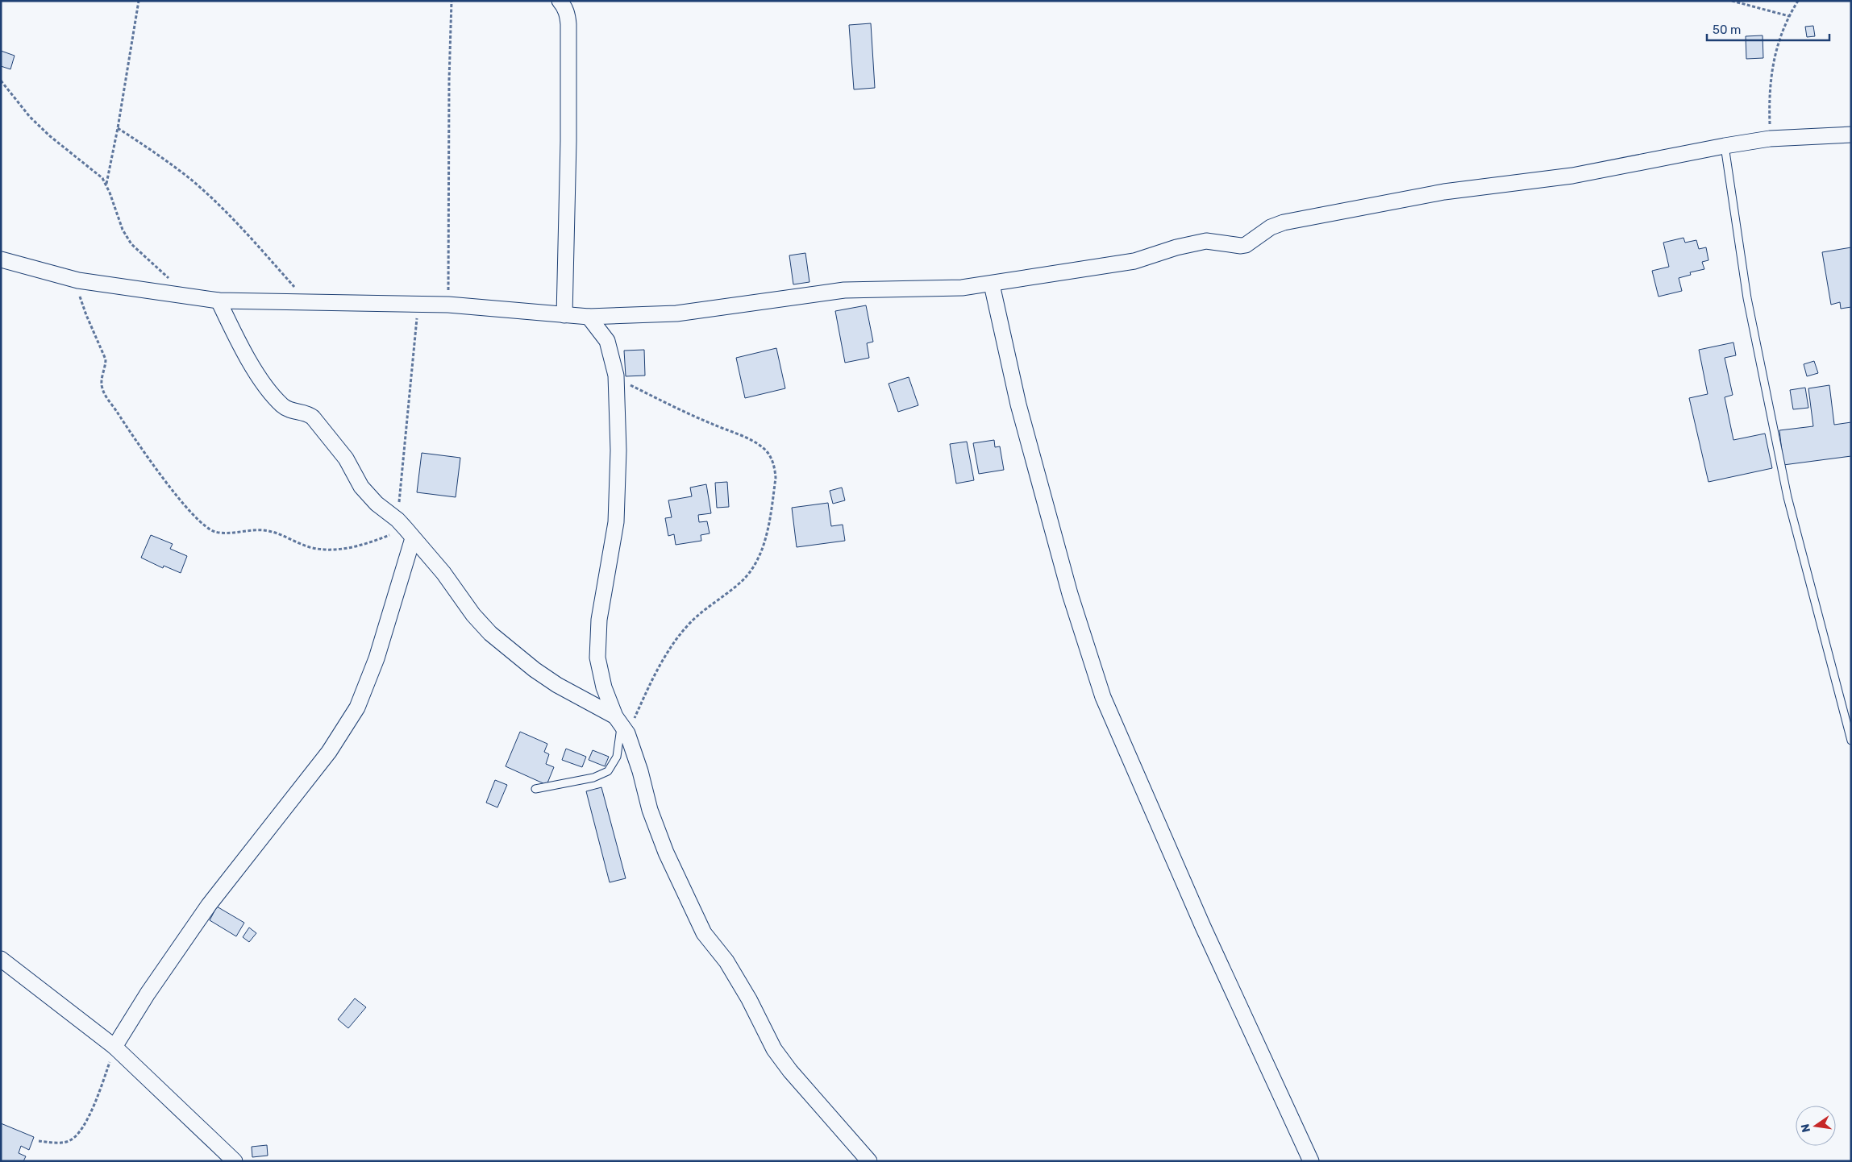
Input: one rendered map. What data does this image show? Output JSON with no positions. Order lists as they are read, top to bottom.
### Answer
{
  "scale_bar": "50 m",
  "north": "left"
}
